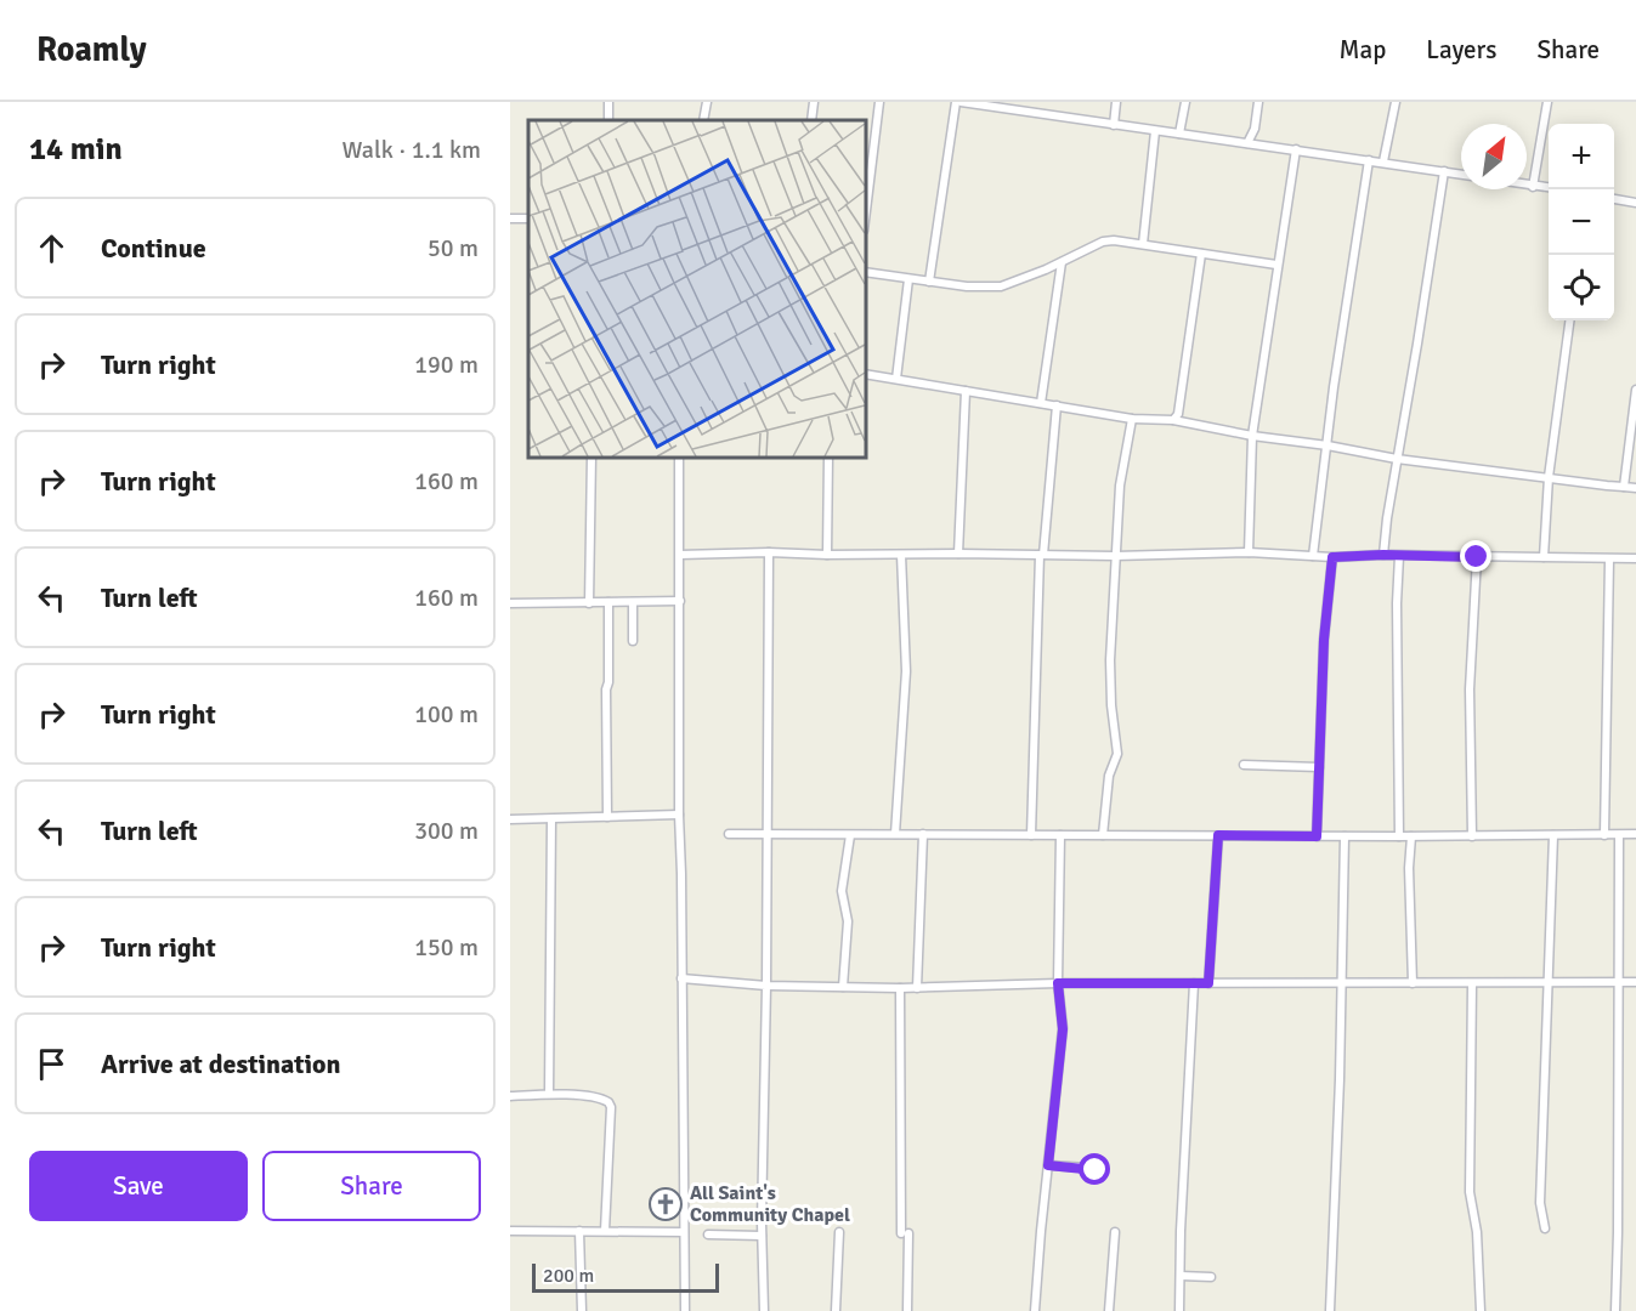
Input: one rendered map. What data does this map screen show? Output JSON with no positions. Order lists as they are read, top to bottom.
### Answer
{
  "places": {
    "church": ["All Saint's Community Chapel"]
  },
  "scale_bar": "200 m",
  "north": "top right",
  "page": {
    "header": "Roamly",
    "nav": ["Map", "Layers", "Share"],
    "heading": ["14 min", "Walk · 1.1 km"],
    "map_buttons": ["+", "−"],
    "list": [
      ["Continue", "50 m"],
      ["Turn right", "190 m"],
      ["Turn right", "160 m"],
      ["Turn left", "160 m"],
      ["Turn right", "100 m"],
      ["Turn left", "300 m"],
      ["Turn right", "150 m"],
      "Arrive at destination"
    ],
    "buttons": ["Save", "Share"],
    "scale": "200 m"
  }
}
